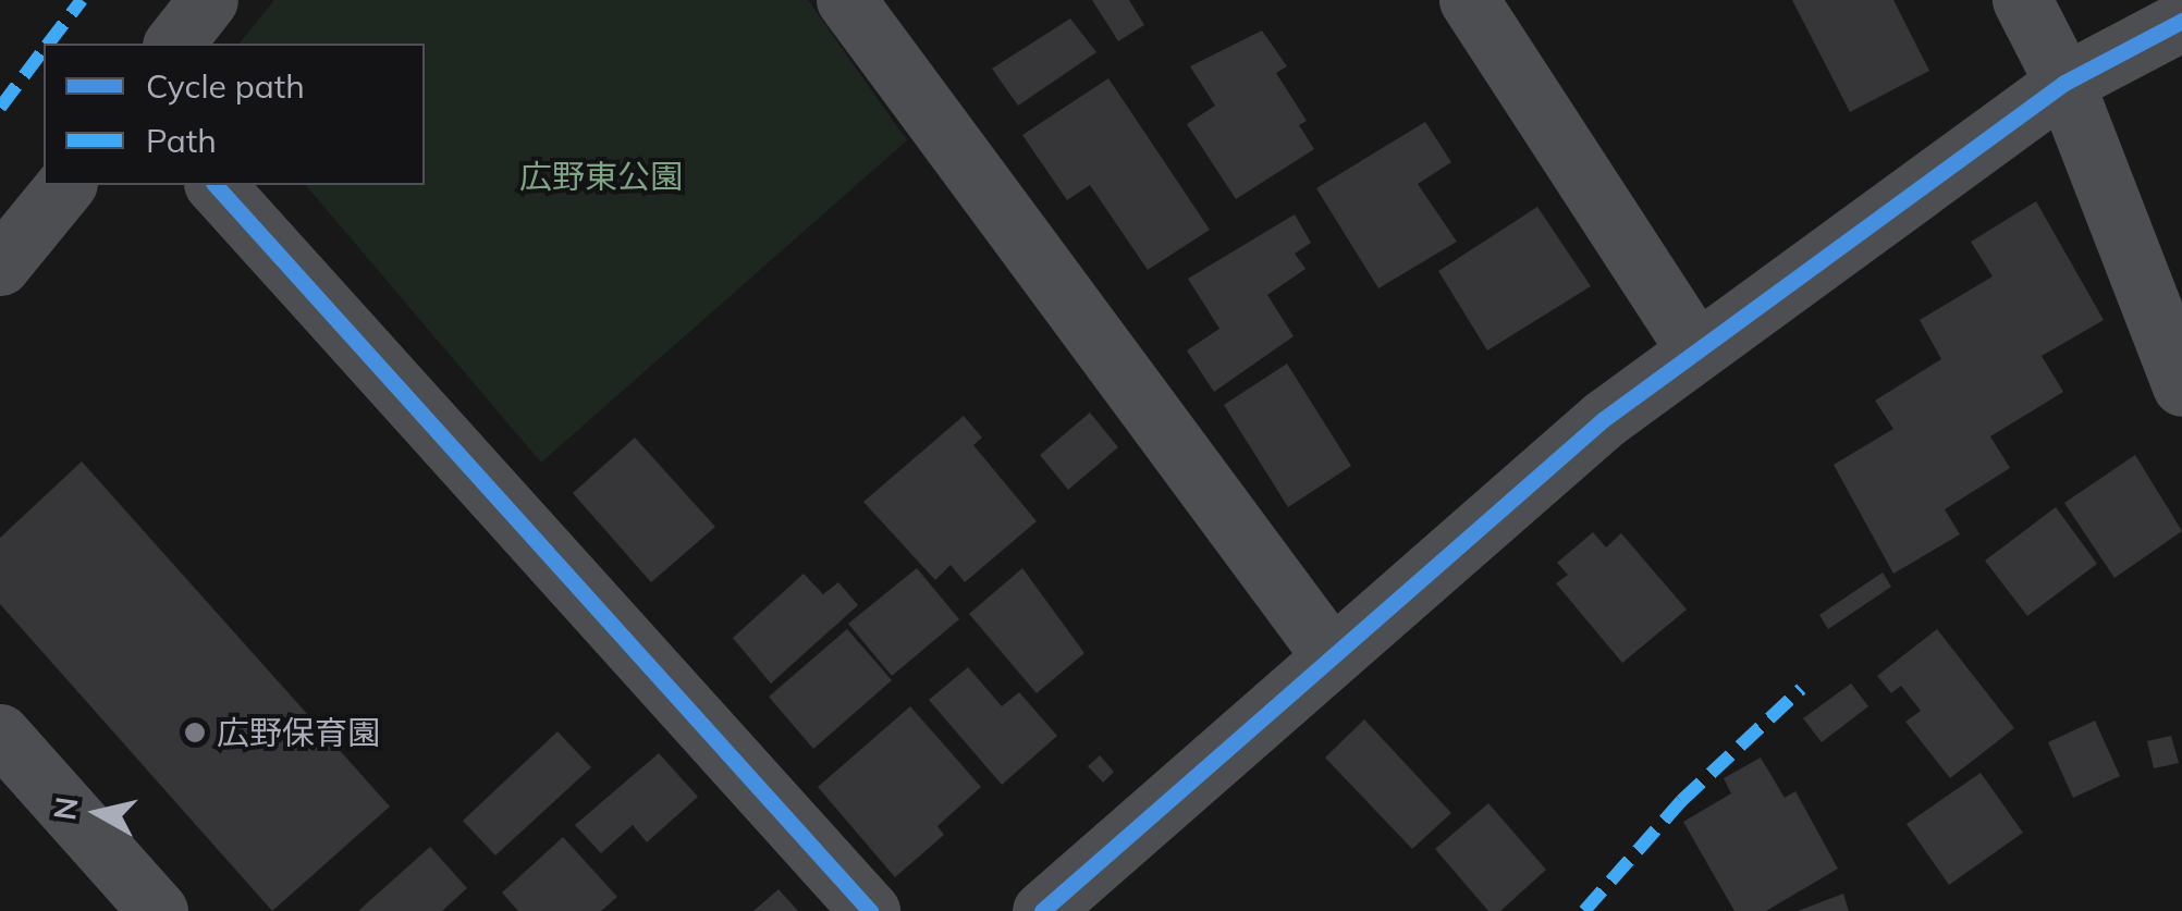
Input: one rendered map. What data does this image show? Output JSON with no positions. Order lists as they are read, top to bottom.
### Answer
{
  "parks": ["広野東公園"],
  "places": ["広野保育園"],
  "legend": ["Cycle path", "Path"],
  "north": "left"
}
